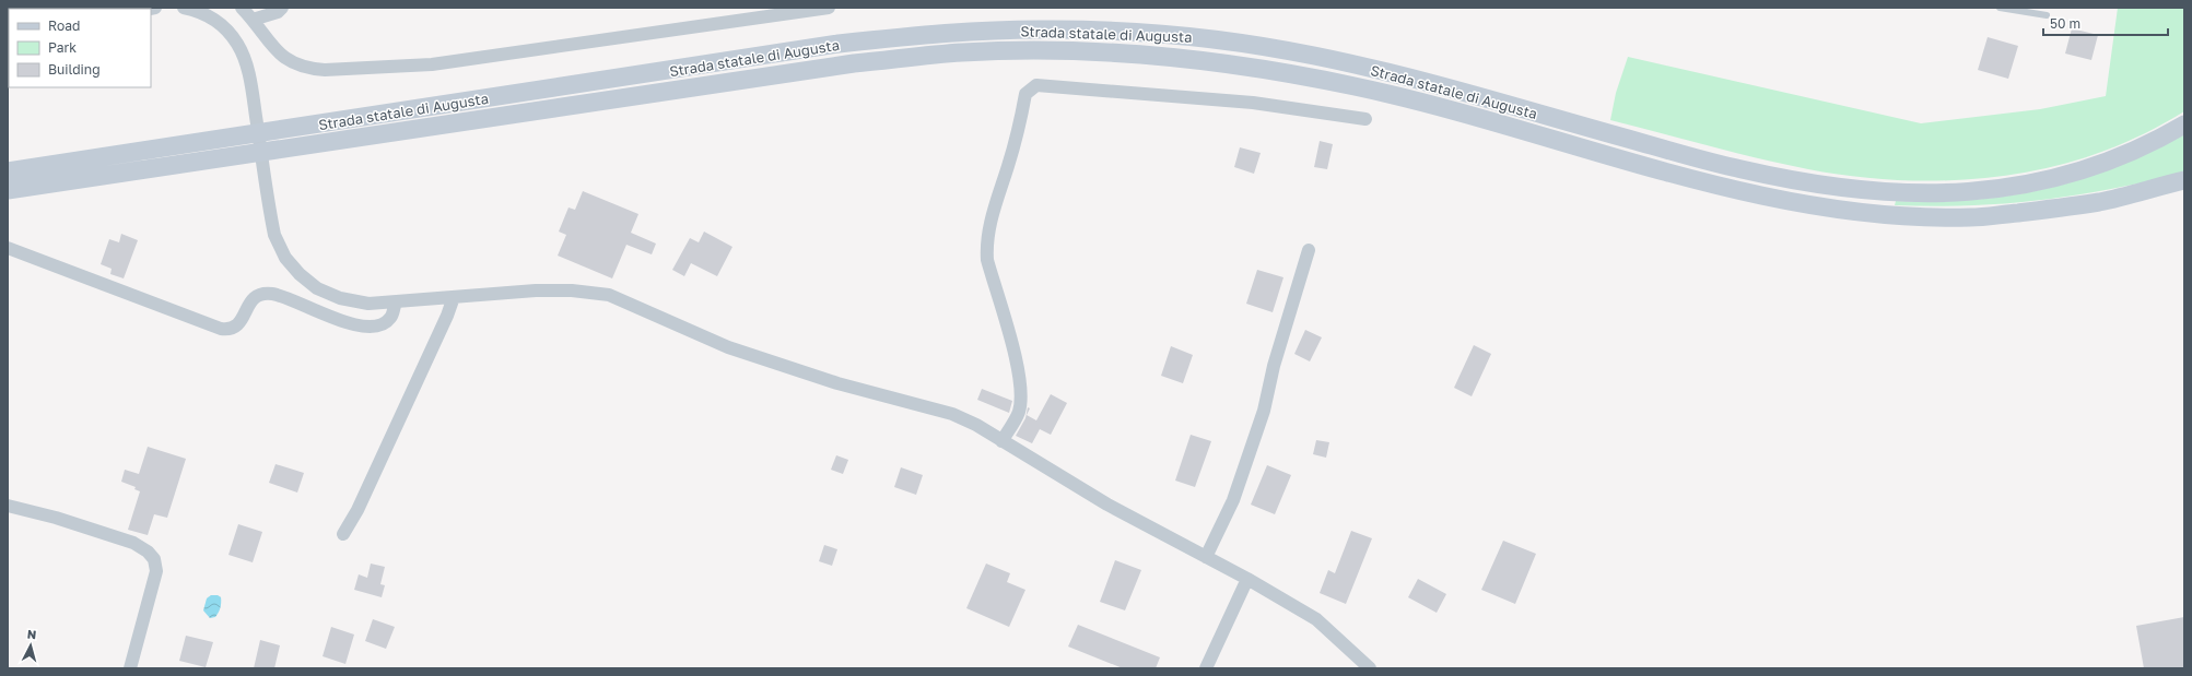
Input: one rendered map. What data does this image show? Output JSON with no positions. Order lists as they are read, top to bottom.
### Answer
{
  "streets": {
    "main road": ["Strada statale di Augusta"]
  },
  "legend": ["Road", "Park", "Building"],
  "scale_bar": "50 m",
  "north": "top"
}
